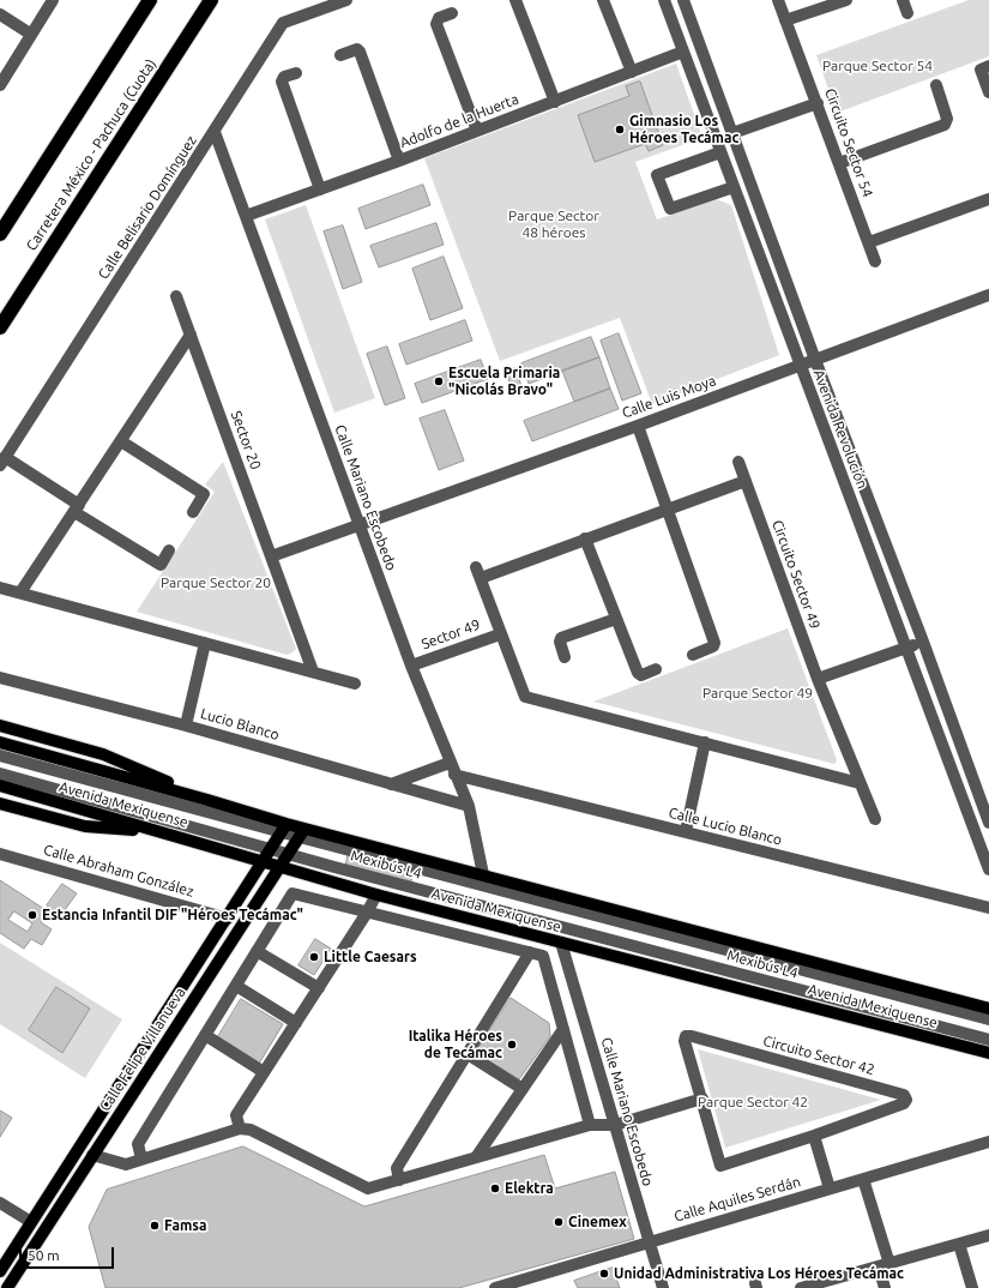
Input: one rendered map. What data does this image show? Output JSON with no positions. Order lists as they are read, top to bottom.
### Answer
{
  "streets": {
    "highway": ["Carretera México - Pachuca (Cuota)"],
    "main road": ["Avenida Mexiquense", "Calle Felipe Villanueva"],
    "street": [
      "Adolfo de la Huerta",
      "Circuito Sector 54",
      "Calle Belisario Domínguez",
      "Calle Luis Moya",
      "Avenida Revolución",
      "Sector 20",
      "Calle Mariano Escobedo",
      "Circuito Sector 49",
      "Sector 49",
      "Lucio Blanco",
      "Calle Lucio Blanco",
      "Mexibús L4",
      "Calle Abraham González",
      "Circuito Sector 42",
      "Calle Aquiles Serdán"
    ]
  },
  "crossings": [
    ["Adolfo de la Huerta", "Avenida Revolución"],
    ["Adolfo de la Huerta", "Calle Mariano Escobedo"],
    ["Calle Belisario Domínguez", "Calle Mariano Escobedo"],
    ["Calle Luis Moya", "Avenida Revolución"],
    ["Calle Luis Moya", "Calle Mariano Escobedo"],
    ["Calle Mariano Escobedo", "Sector 49"],
    ["Calle Mariano Escobedo", "Lucio Blanco"],
    ["Calle Mariano Escobedo", "Avenida Mexiquense"],
    ["Calle Mariano Escobedo", "Calle Lucio Blanco"],
    ["Calle Mariano Escobedo", "Calle Aquiles Serdán"],
    ["Avenida Mexiquense", "Mexibús L4"],
    ["Avenida Mexiquense", "Calle Felipe Villanueva"],
    ["Mexibús L4", "Calle Felipe Villanueva"],
    ["Calle Abraham González", "Calle Felipe Villanueva"]
  ],
  "parks": [
    "Parque Sector 54",
    "Parque Sector 48 héroes",
    "Parque Sector 20",
    "Parque Sector 49",
    "Parque Sector 42"
  ],
  "places": [
    "Gimnasio Los Héroes Tecámac",
    "Escuela Primaria \"Nicolás Bravo\"",
    "Estancia Infantil DIF \"Héroes Tecámac\"",
    "Little Caesars",
    "Italika Héroes de Tecámac",
    "Elektra",
    "Cinemex",
    "Famsa",
    "Unidad Administrativa Los Héroes Tecámac"
  ],
  "scale_bar": "50 m"
}
